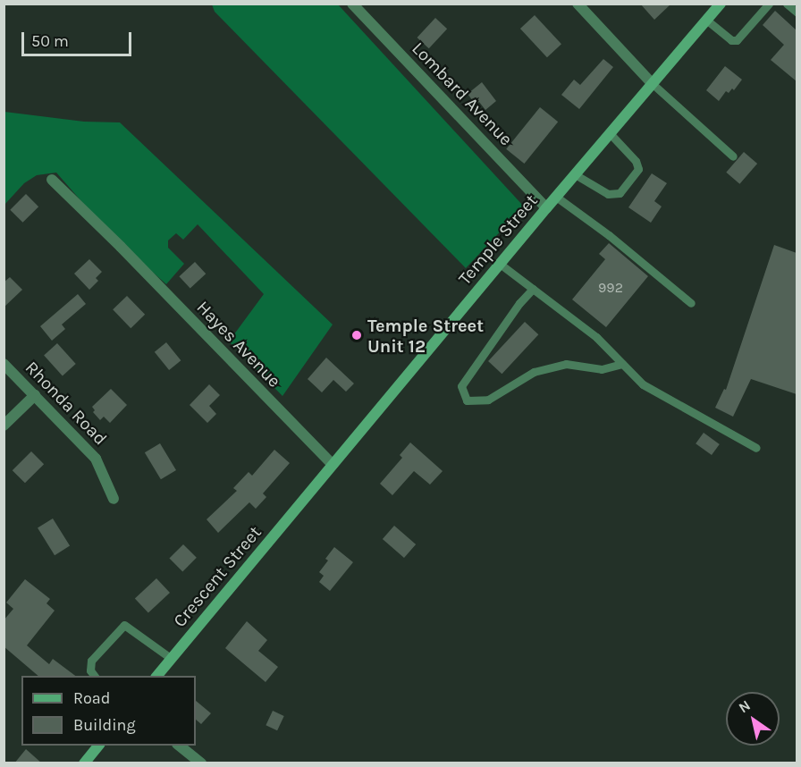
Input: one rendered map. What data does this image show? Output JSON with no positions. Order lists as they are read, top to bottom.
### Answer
{
  "streets": {
    "main road": ["Temple Street", "Crescent Street"],
    "street": ["Lombard Avenue", "Hayes Avenue", "Rhonda Road"]
  },
  "crossings": [
    ["Lombard Avenue", "Temple Street"],
    ["Temple Street", "Hayes Avenue"],
    ["Temple Street", "Crescent Street"]
  ],
  "places": ["Temple Street Unit 12"],
  "house_numbers": ["992"],
  "legend": ["Road", "Building"],
  "scale_bar": "50 m",
  "north": "top left"
}
